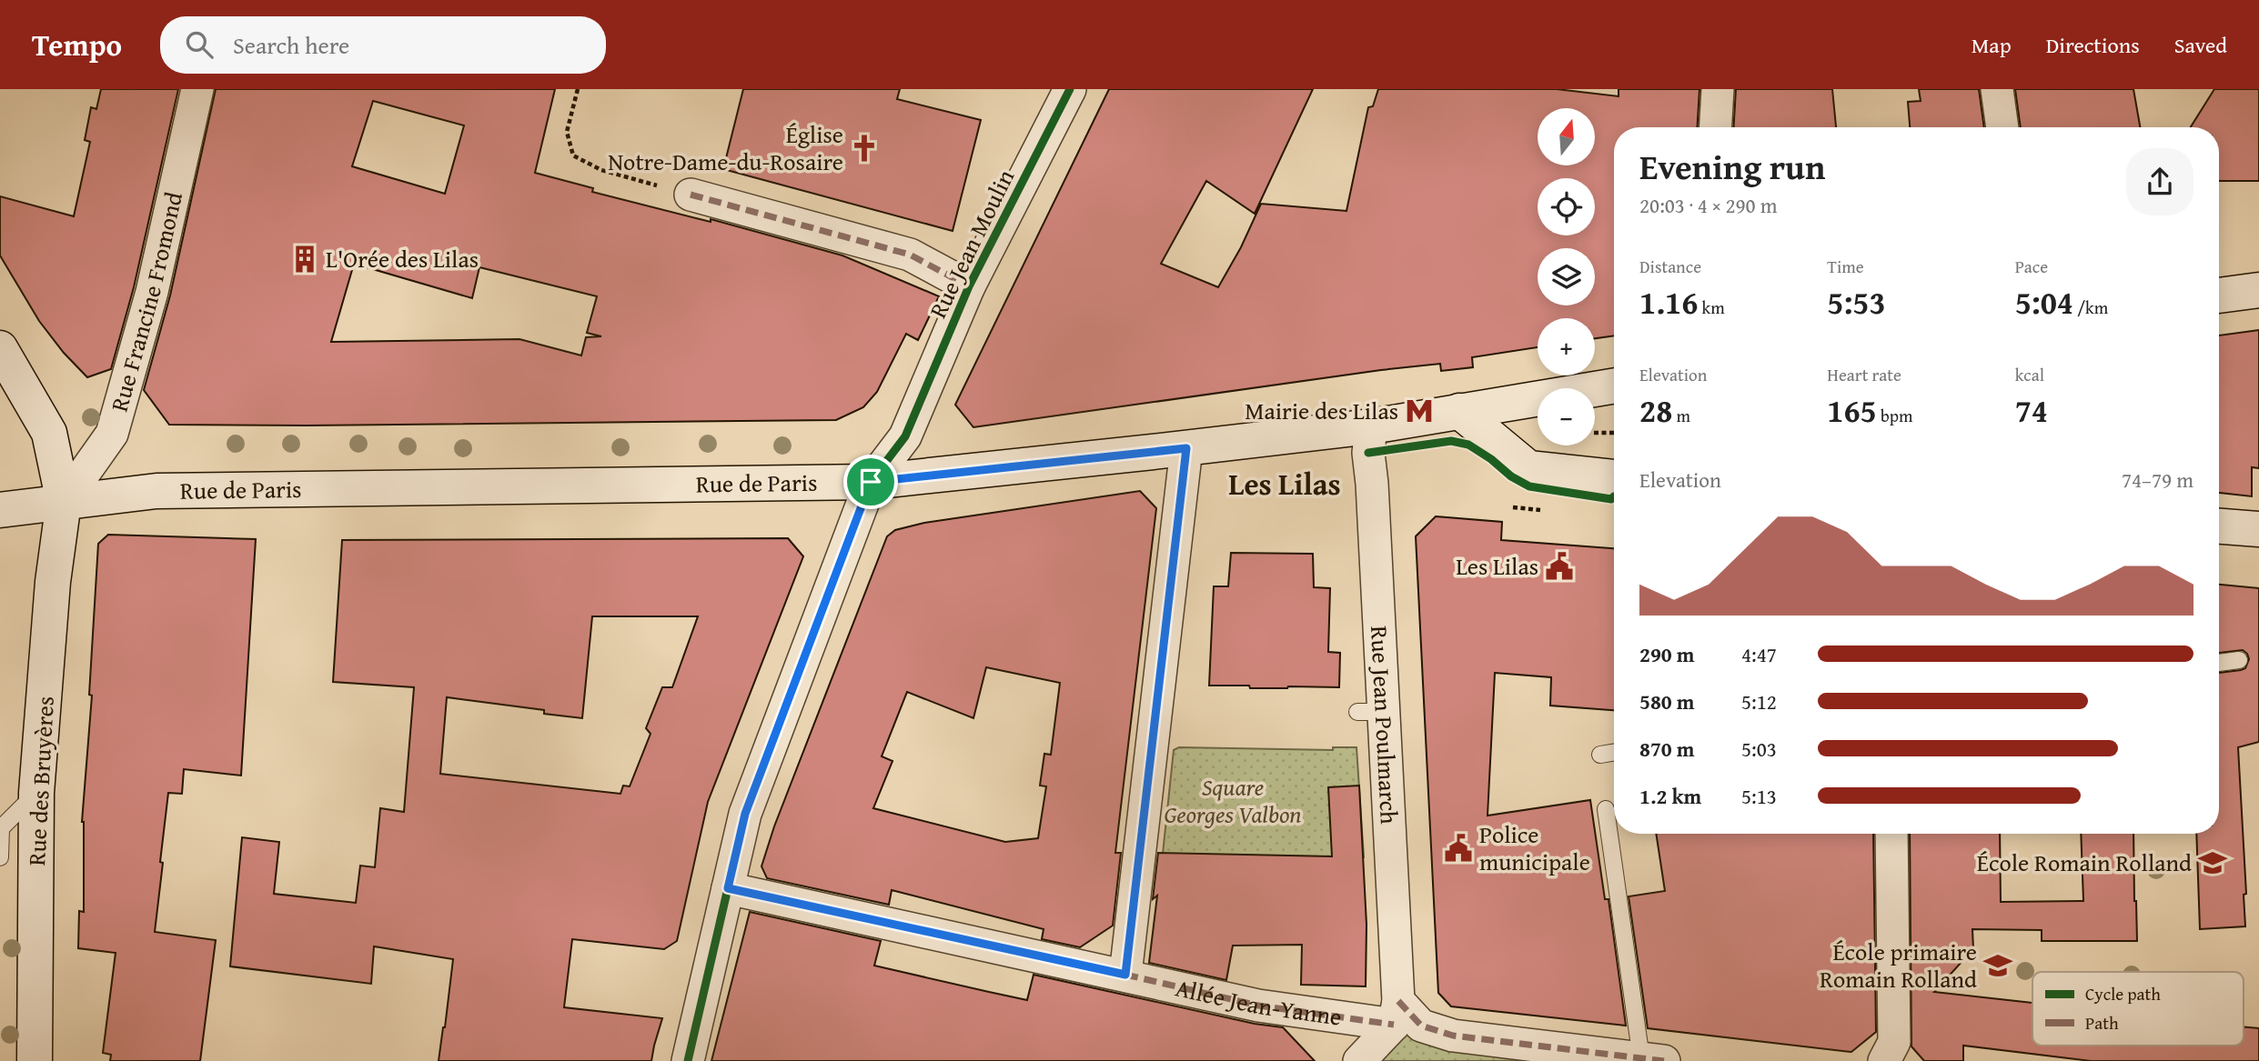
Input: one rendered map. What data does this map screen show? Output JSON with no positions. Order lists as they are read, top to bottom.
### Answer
{
  "streets": {
    "main road": ["Rue de Paris", "Rue des Bruyères"],
    "street": [
      "Rue Jean Moulin",
      "Rue Francine Fromond",
      "Rue Jean Poulmarch",
      "Allée Jean-Yanne"
    ]
  },
  "crossings": [
    ["Rue Jean Moulin", "Rue de Paris"],
    ["Rue Jean Moulin", "Allée Jean-Yanne"],
    ["Rue Francine Fromond", "Rue de Paris"],
    ["Rue Francine Fromond", "Rue des Bruyères"],
    ["Rue de Paris", "Rue Jean Poulmarch"],
    ["Rue de Paris", "Rue des Bruyères"],
    ["Rue Jean Poulmarch", "Allée Jean-Yanne"]
  ],
  "districts": ["Les Lilas"],
  "parks": ["Square Georges Valbon"],
  "places": {
    "church": ["Église Notre-Dame-du-Rosaire"],
    "building": ["L'Orée des Lilas"],
    "metro station": ["Mairie des Lilas"],
    "public building": ["Les Lilas", "Police municipale"],
    "school or university": ["École Romain Rolland", "École primaire Romain Rolland"]
  },
  "legend": ["Cycle path", "Path"],
  "north": "top",
  "page": {
    "header": "Tempo",
    "search": "Search here",
    "nav": ["Map", "Directions", "Saved"],
    "map_buttons": ["+", "−"],
    "heading": ["Evening run", "20:03 · 4 × 290 m"],
    "stats": [
      ["Distance", "1.16 km"],
      ["Time", "5:53"],
      ["Pace", "5:04 /km"],
      ["Elevation", "28 m"],
      ["Heart rate", "165 bpm"],
      ["kcal", "74"]
    ],
    "chart": ["Elevation", "74–79 m"],
    "list": [
      {
        "name": "290 m",
        "note": "4:47"
      },
      {
        "name": "580 m",
        "note": "5:12"
      },
      {
        "name": "870 m",
        "note": "5:03"
      },
      {
        "name": "1.2 km",
        "note": "5:13"
      }
    ]
  }
}
